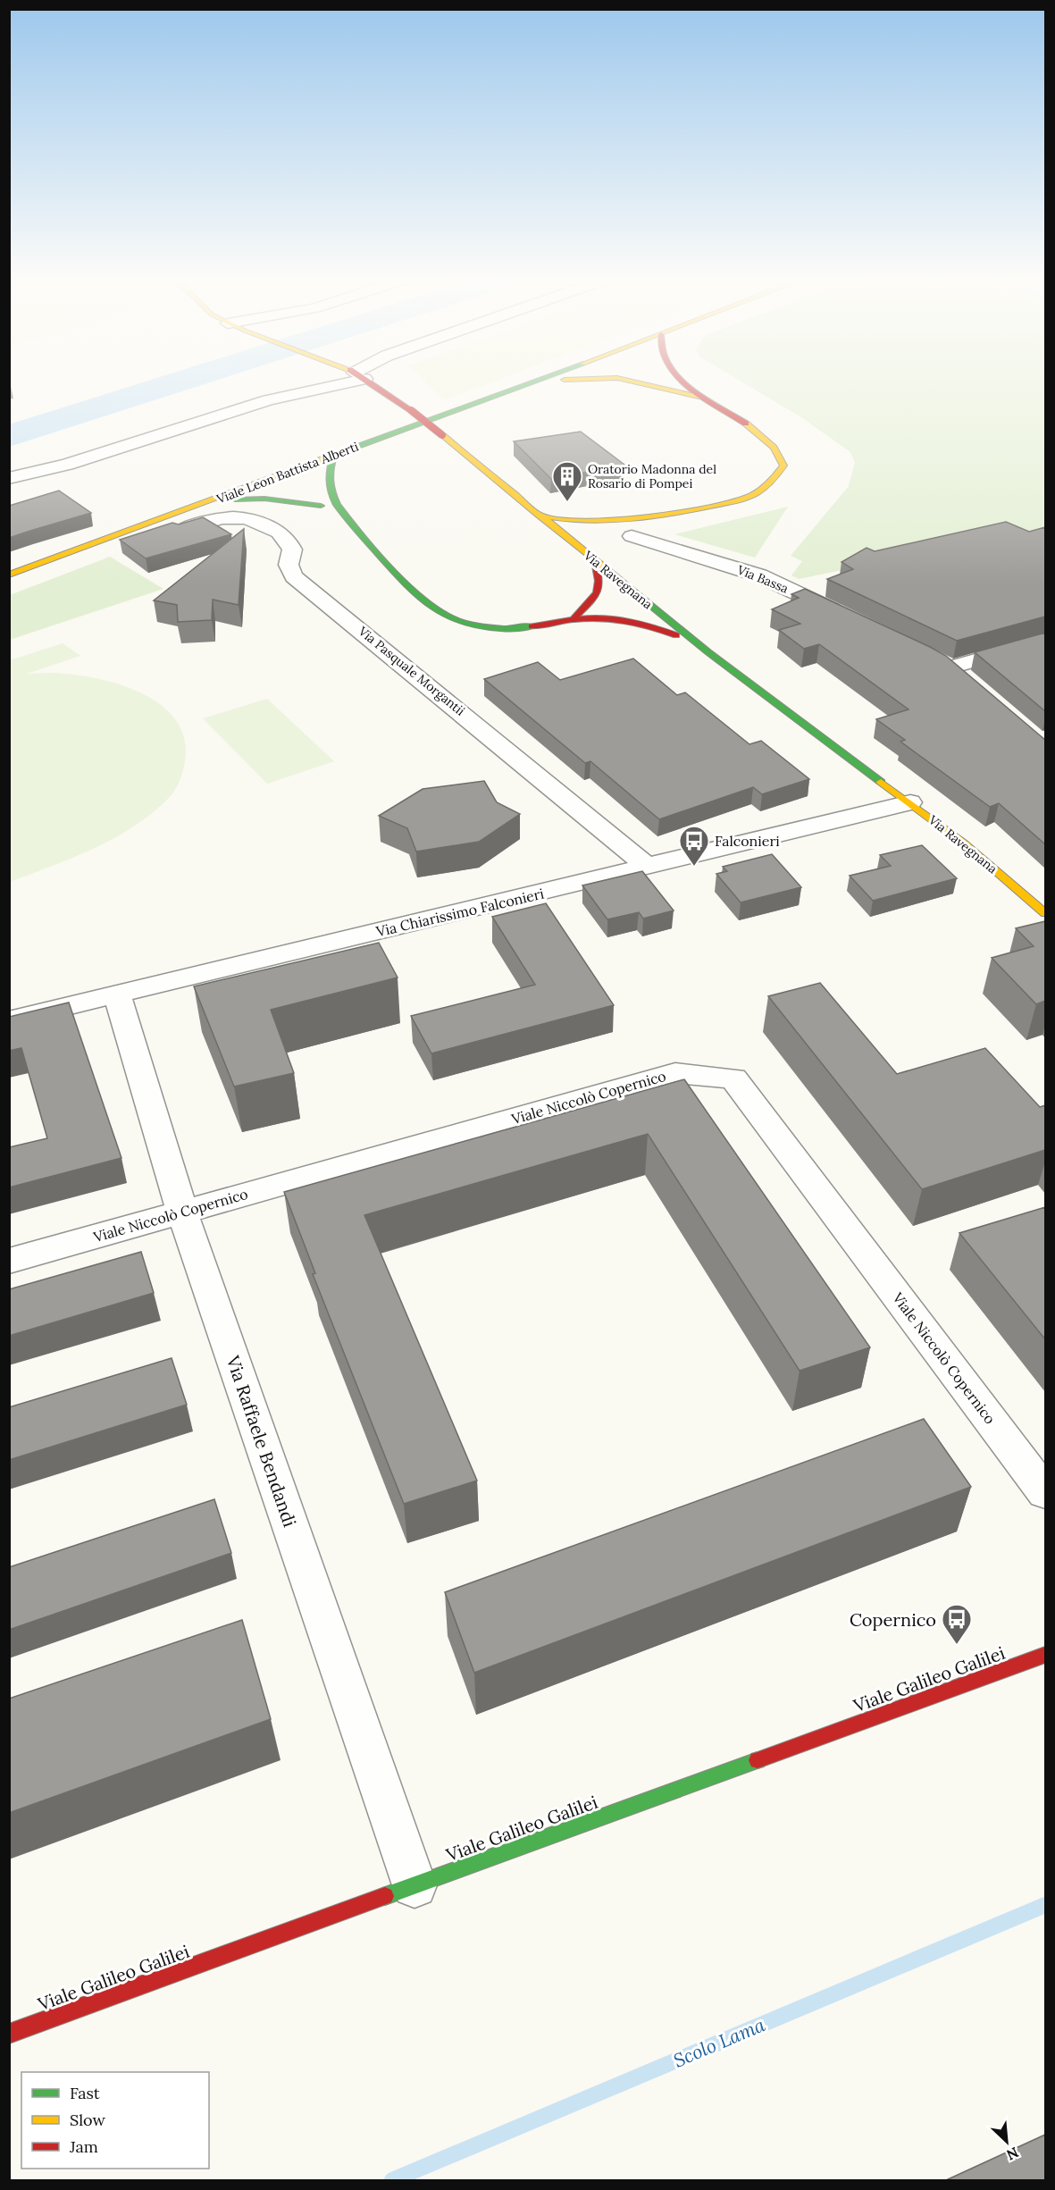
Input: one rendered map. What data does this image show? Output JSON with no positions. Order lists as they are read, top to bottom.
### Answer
{
  "streets": {
    "main road": ["Viale Leon Battista Alberti", "Via Ravegnana", "Viale Galileo Galilei"],
    "street": [
      "Via Bassa",
      "Via Pasquale Morgantii",
      "Via Chiarissimo Falconieri",
      "Viale Niccolò Copernico",
      "Via Raffaele Bendandi"
    ]
  },
  "crossings": [
    ["Via Ravegnana", "Via Chiarissimo Falconieri"],
    ["Via Pasquale Morgantii", "Via Chiarissimo Falconieri"],
    ["Via Chiarissimo Falconieri", "Via Raffaele Bendandi"],
    ["Viale Niccolò Copernico", "Via Raffaele Bendandi"],
    ["Via Raffaele Bendandi", "Viale Galileo Galilei"]
  ],
  "water": ["Scolo Lama"],
  "places": {
    "building": ["Oratorio Madonna del Rosario di Pompei"],
    "bus stop": ["Falconieri", "Copernico"]
  },
  "legend": ["Fast", "Slow", "Jam"],
  "north": "bottom right"
}
